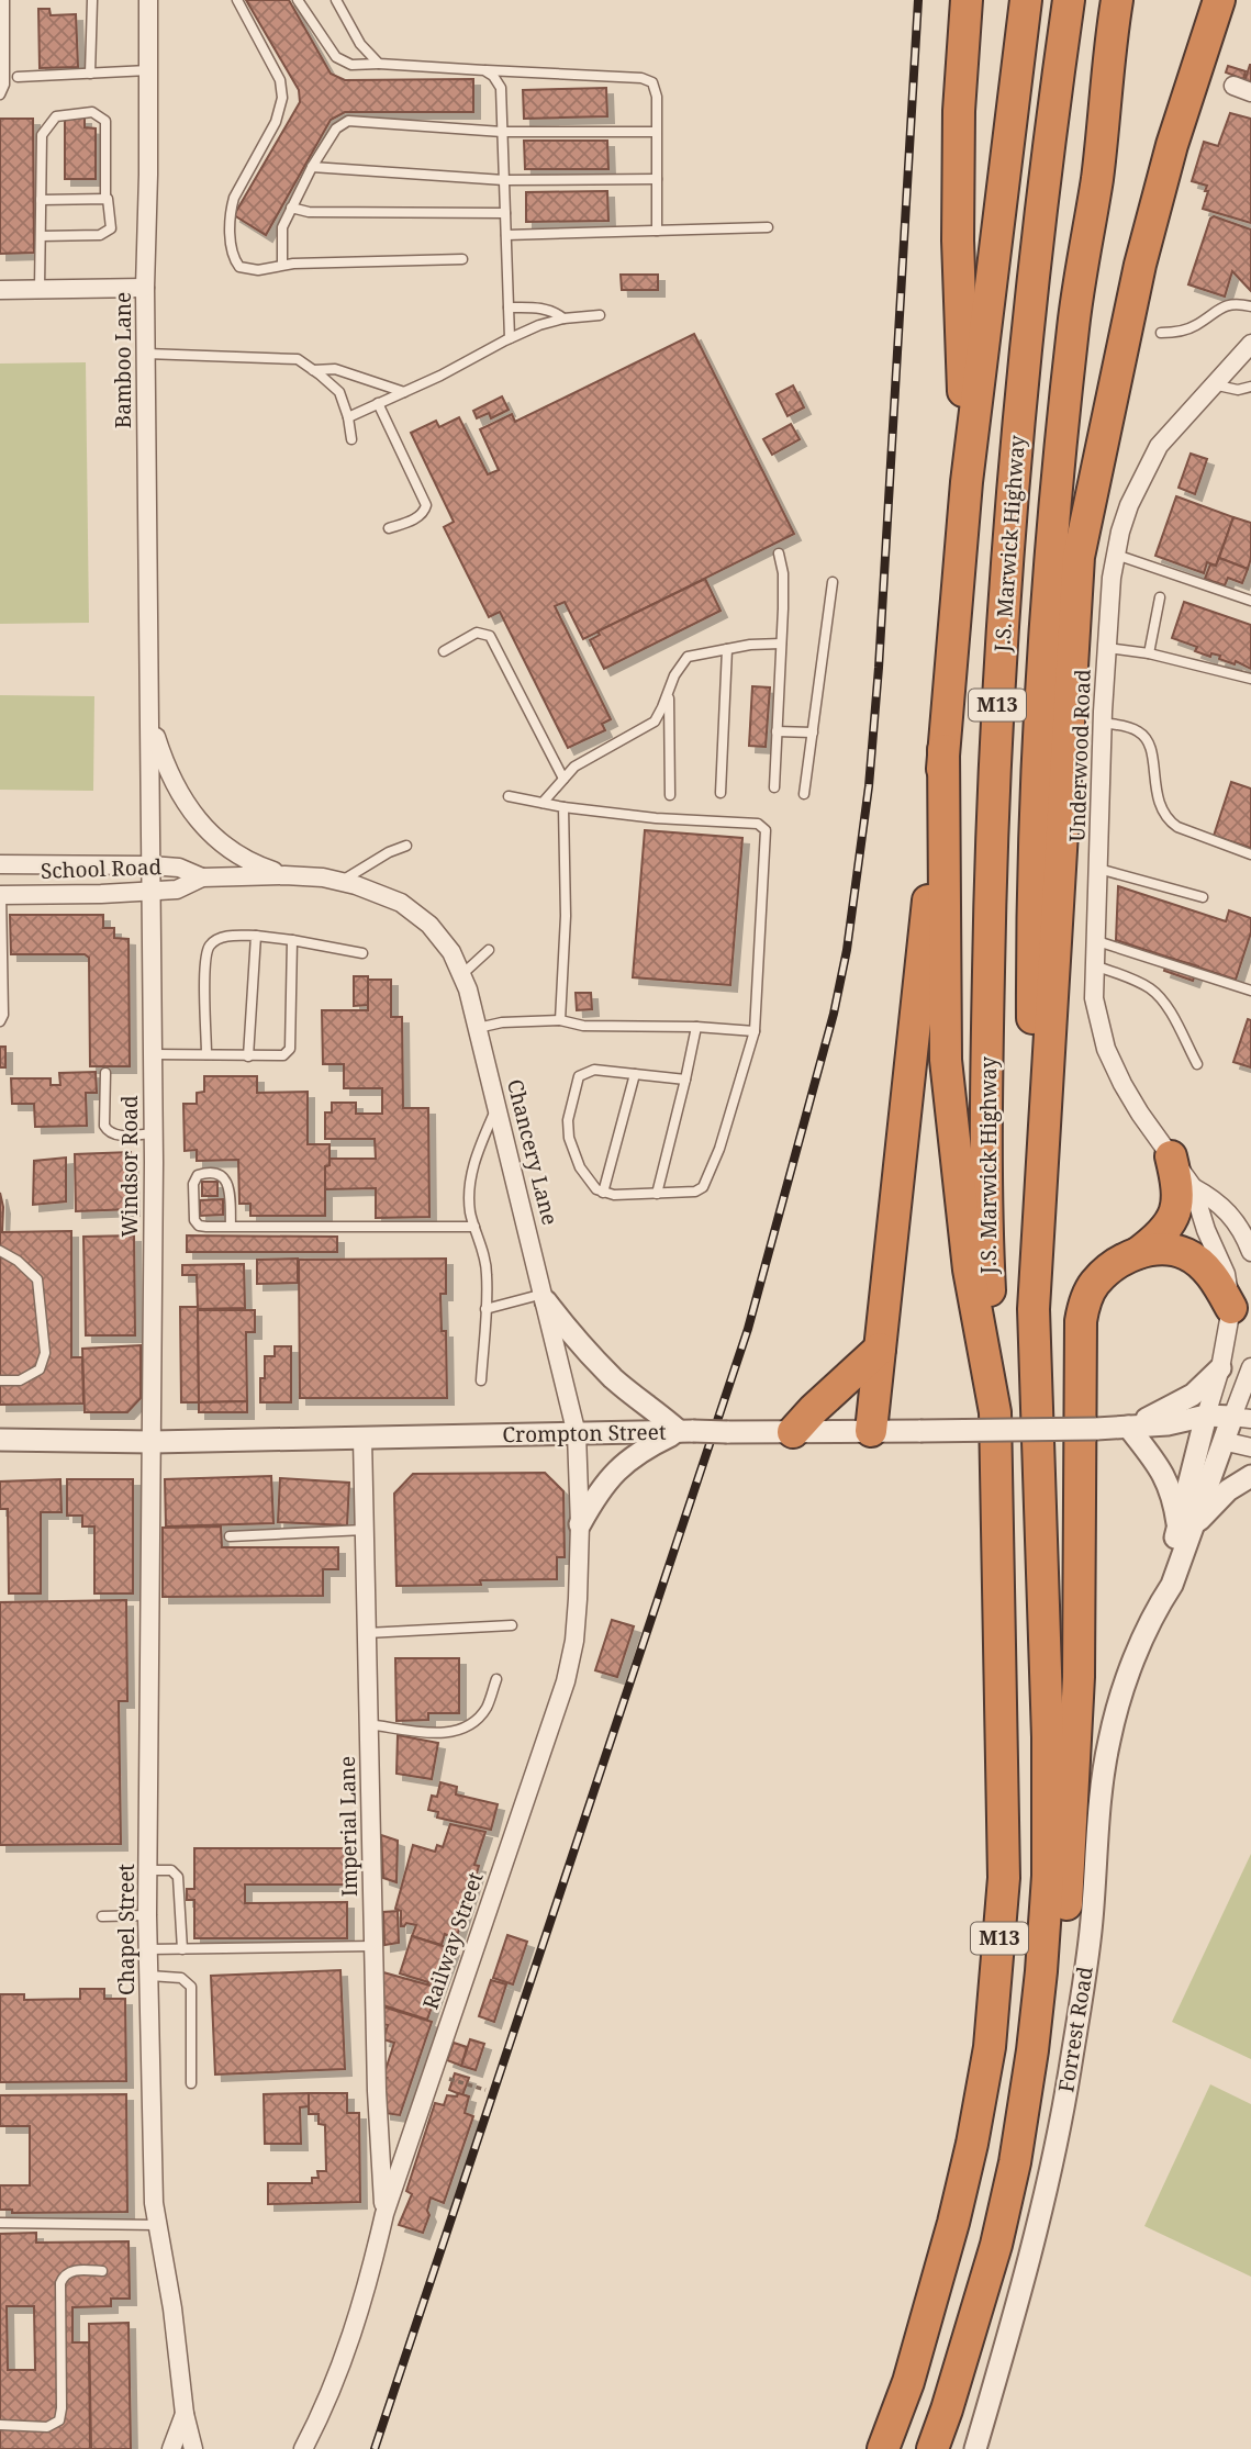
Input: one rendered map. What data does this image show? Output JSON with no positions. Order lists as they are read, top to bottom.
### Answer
{
  "streets": {
    "highway": ["J.S. Marwick Highway", "M13"],
    "street": [
      "Bamboo Lane",
      "Underwood Road",
      "School Road",
      "Chancery Lane",
      "Windsor Road",
      "Crompton Street",
      "Imperial Lane",
      "Chapel Street",
      "Railway Street",
      "Forrest Road"
    ]
  },
  "crossings": [
    ["Bamboo Lane", "School Road"],
    ["Bamboo Lane", "Windsor Road"],
    ["J.S. Marwick Highway", "M13"],
    ["Underwood Road", "Crompton Street"],
    ["Underwood Road", "Forrest Road"],
    ["School Road", "Chancery Lane"],
    ["School Road", "Windsor Road"],
    ["Chancery Lane", "Crompton Street"],
    ["Chancery Lane", "Railway Street"],
    ["Windsor Road", "Crompton Street"],
    ["Windsor Road", "Chapel Street"],
    ["Crompton Street", "Imperial Lane"],
    ["Crompton Street", "Chapel Street"],
    ["Crompton Street", "Railway Street"],
    ["Crompton Street", "Forrest Road"],
    ["Imperial Lane", "Railway Street"]
  ]
}
